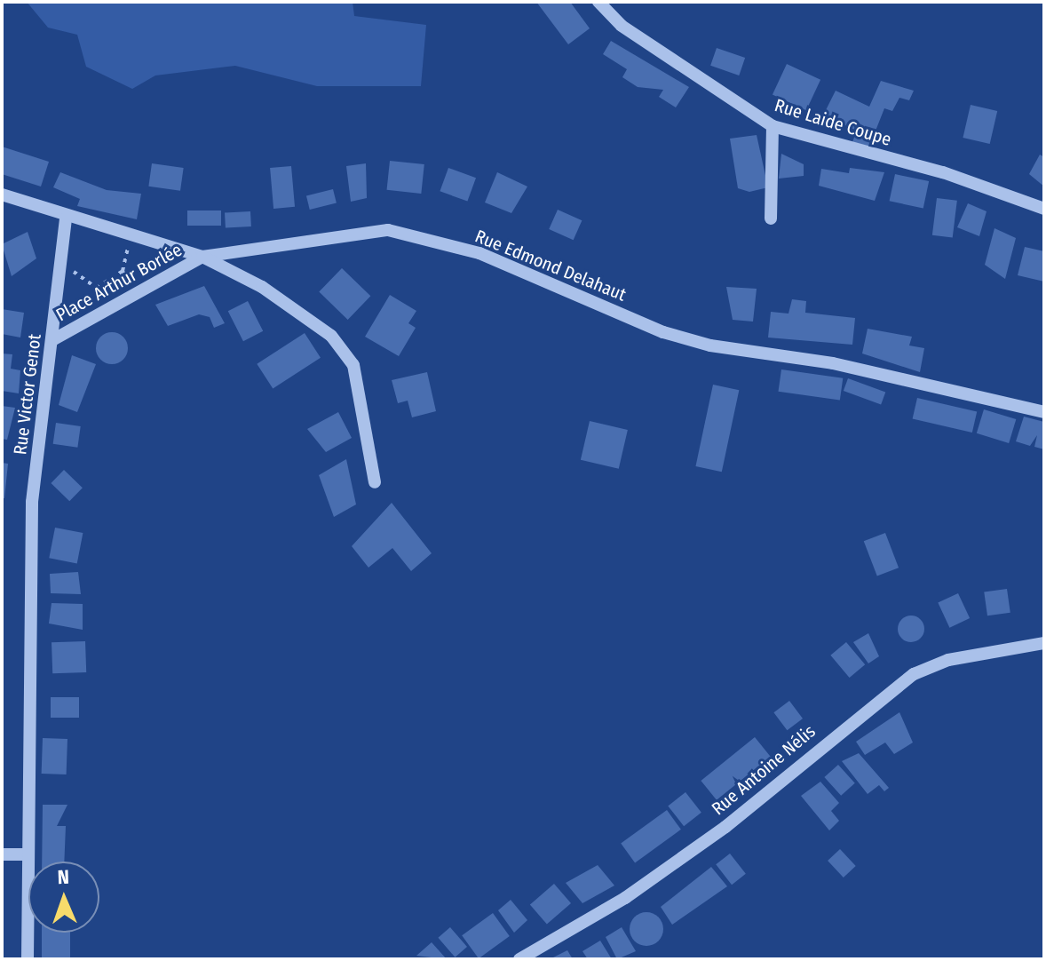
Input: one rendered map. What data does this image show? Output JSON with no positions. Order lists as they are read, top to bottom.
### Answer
{
  "streets": {
    "street": [
      "Rue Laide Coupe",
      "Rue Edmond Delahaut",
      "Place Arthur Borlée",
      "Rue Victor Genot",
      "Rue Antoine Nélis"
    ]
  },
  "crossings": [
    ["Rue Edmond Delahaut", "Place Arthur Borlée"],
    ["Rue Edmond Delahaut", "Rue Victor Genot"],
    ["Place Arthur Borlée", "Rue Victor Genot"]
  ],
  "north": "top"
}
